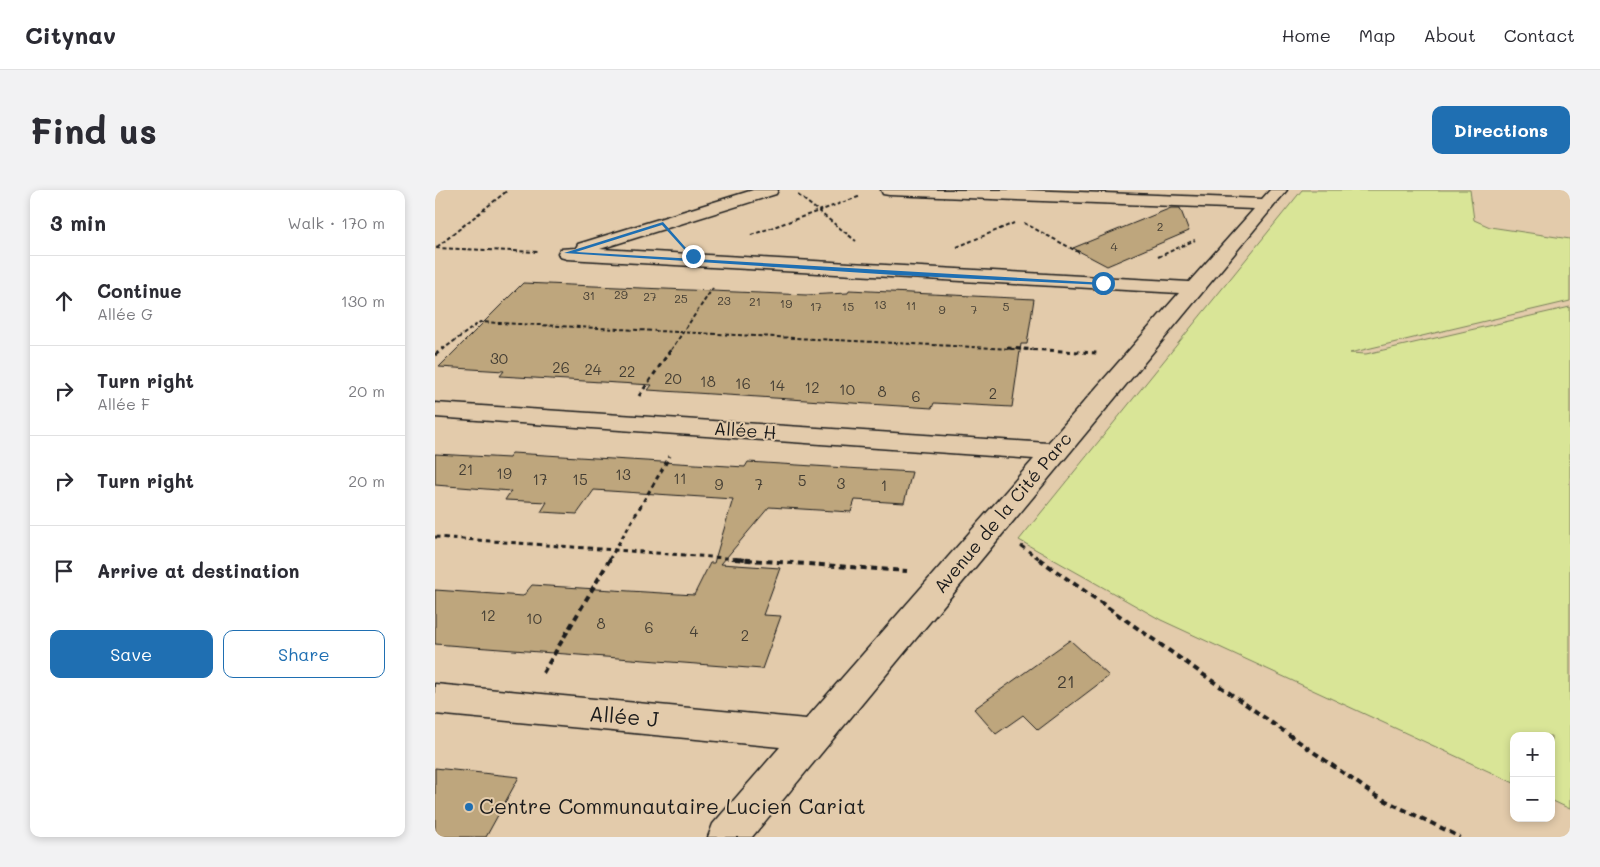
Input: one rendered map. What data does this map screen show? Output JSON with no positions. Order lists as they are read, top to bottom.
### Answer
{
  "streets": {
    "street": ["Allée H", "Avenue de la Cité Parc", "Allée J"]
  },
  "crossings": [
    ["Allée H", "Avenue de la Cité Parc"],
    ["Avenue de la Cité Parc", "Allée J"]
  ],
  "places": ["Centre Communautaire Lucien Cariat"],
  "house_numbers": [
    "2",
    "4",
    "29",
    "31",
    "27",
    "25",
    "23",
    "21",
    "19",
    "13",
    "11",
    "17",
    "15",
    "5",
    "9",
    "7",
    "30",
    "26",
    "24",
    "22",
    "20",
    "18",
    "16",
    "14",
    "12",
    "10",
    "8",
    "2",
    "6",
    "21",
    "19",
    "13",
    "11",
    "17",
    "15",
    "5",
    "3",
    "9",
    "7",
    "1",
    "12",
    "10",
    "8",
    "6",
    "4",
    "2",
    "21"
  ],
  "page": {
    "header": "Citynav",
    "nav": [
      "Home",
      "Map",
      "About",
      "Contact"
    ],
    "buttons": [
      "Directions",
      ["Save", "Share"]
    ],
    "title": "Find us",
    "heading": ["3 min", "Walk · 170 m"],
    "list": [
      ["Continue", "Allée G", "130 m"],
      ["Turn right", "Allée F", "20 m"],
      ["Turn right", "20 m"],
      "Arrive at destination"
    ],
    "map_buttons": ["+", "−"]
  }
}
